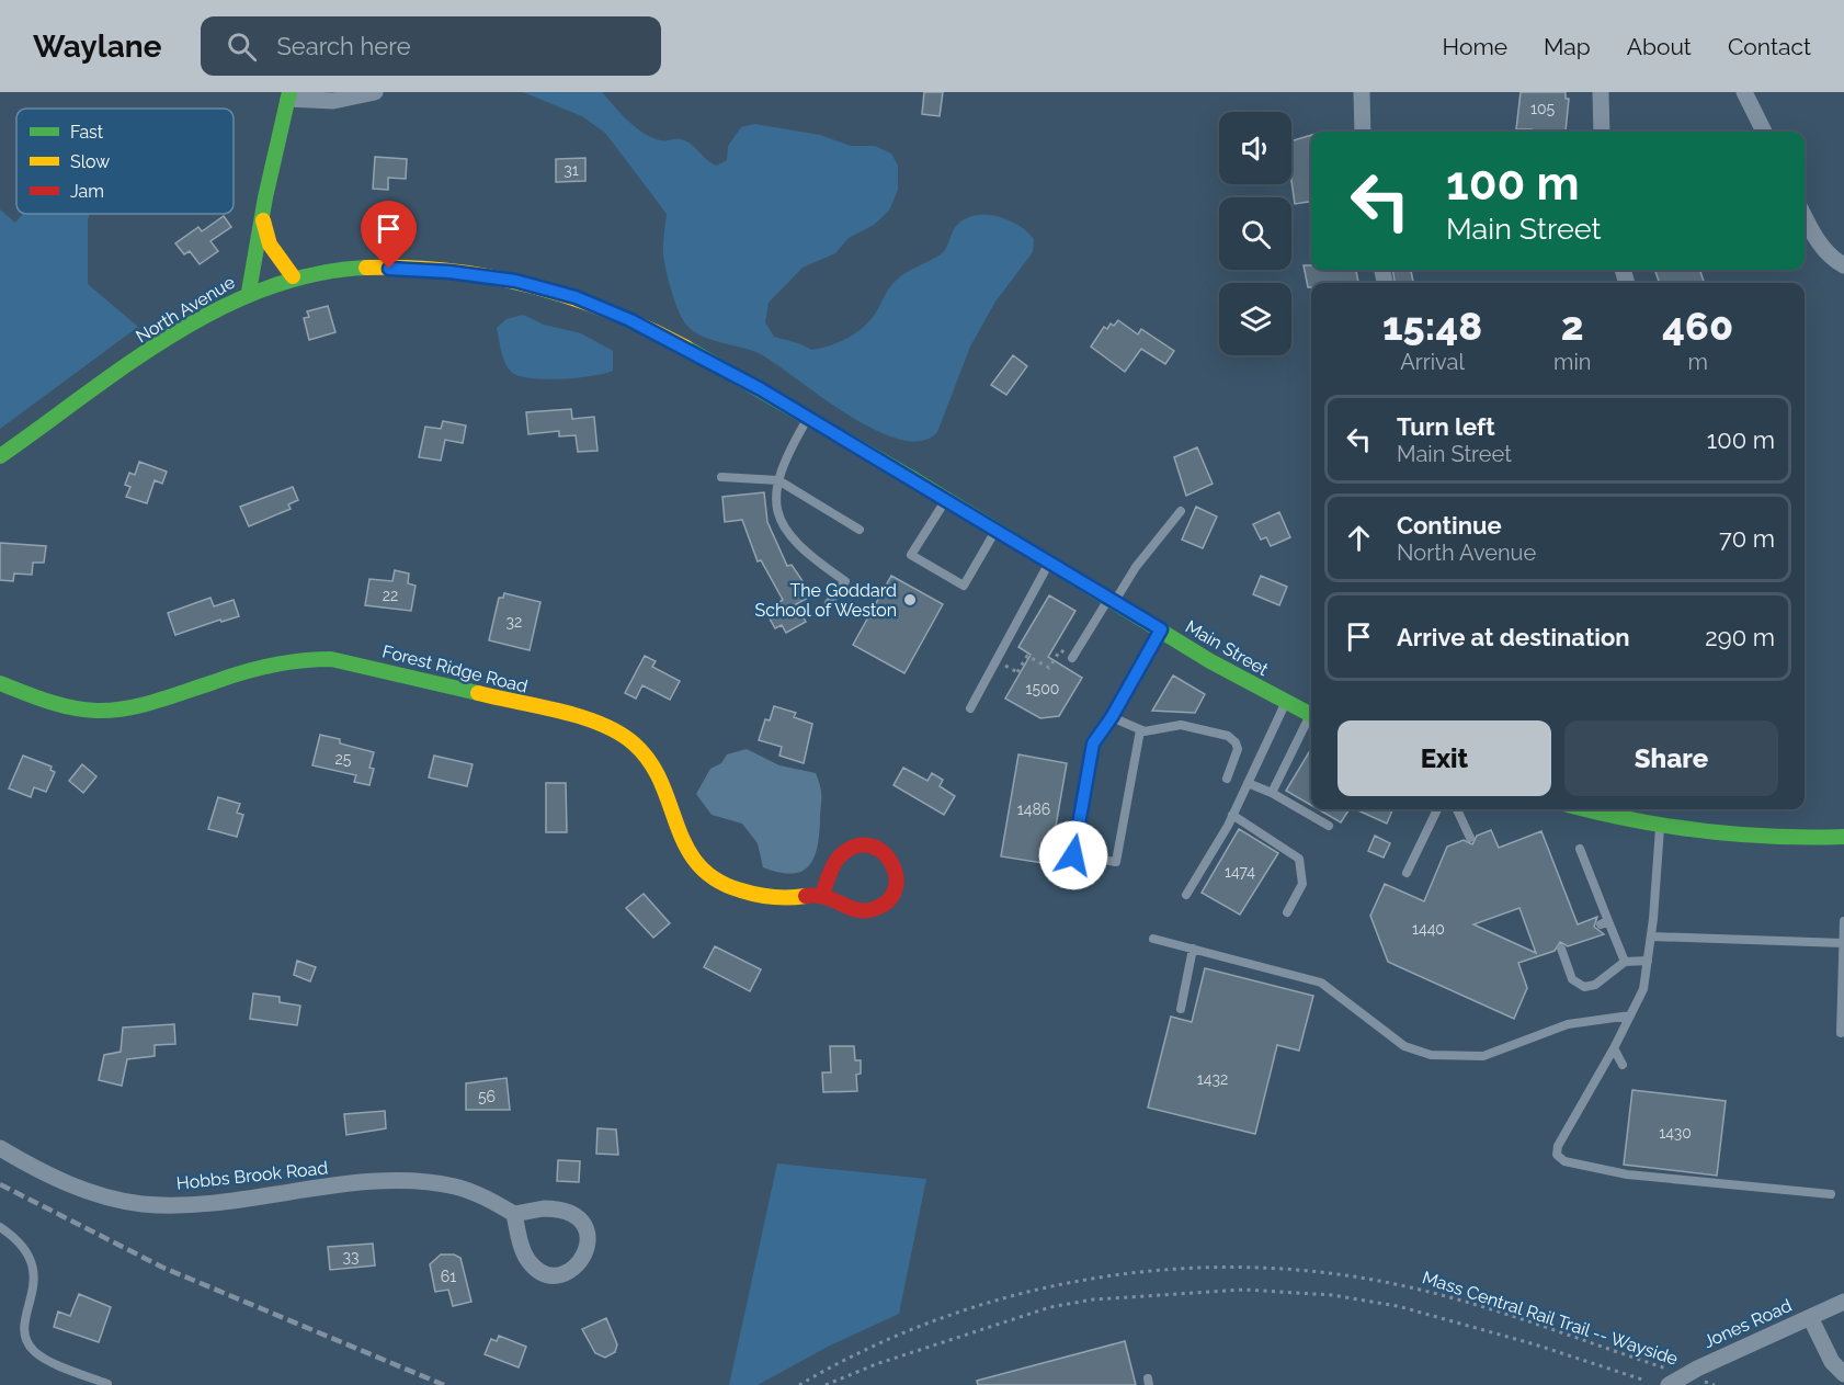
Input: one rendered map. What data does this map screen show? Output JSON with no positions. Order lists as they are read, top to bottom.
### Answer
{
  "streets": {
    "main road": ["North Avenue", "Main Street", "Forest Ridge Road"],
    "street": ["Hobbs Brook Road", "Jones Road"],
    "path": ["Mass Central Rail Trail -- Wayside"]
  },
  "crossings": [
    ["North Avenue", "Main Street"],
    ["Mass Central Rail Trail -- Wayside", "Jones Road"]
  ],
  "places": ["The Goddard School of Weston"],
  "house_numbers": [
    "105",
    "31",
    "22",
    "32",
    "1500",
    "25",
    "1486",
    "1474",
    "1440",
    "1432",
    "56",
    "1430",
    "33",
    "61"
  ],
  "legend": ["Fast", "Slow", "Jam"],
  "page": {
    "header": "Waylane",
    "search": "Search here",
    "nav": [
      "Home",
      "Map",
      "About",
      "Contact"
    ],
    "turn": ["100 m", "Main Street"],
    "eta": [
      "15:48",
      "Arrival",
      "2",
      "min",
      "460",
      "m"
    ],
    "list": [
      {
        "name": "Turn left",
        "note": "Main Street",
        "value": "100 m"
      },
      {
        "name": "Continue",
        "note": "North Avenue",
        "value": "70 m"
      },
      {
        "name": "Arrive at destination",
        "value": "290 m"
      }
    ],
    "buttons": ["Exit", "Share"]
  }
}
